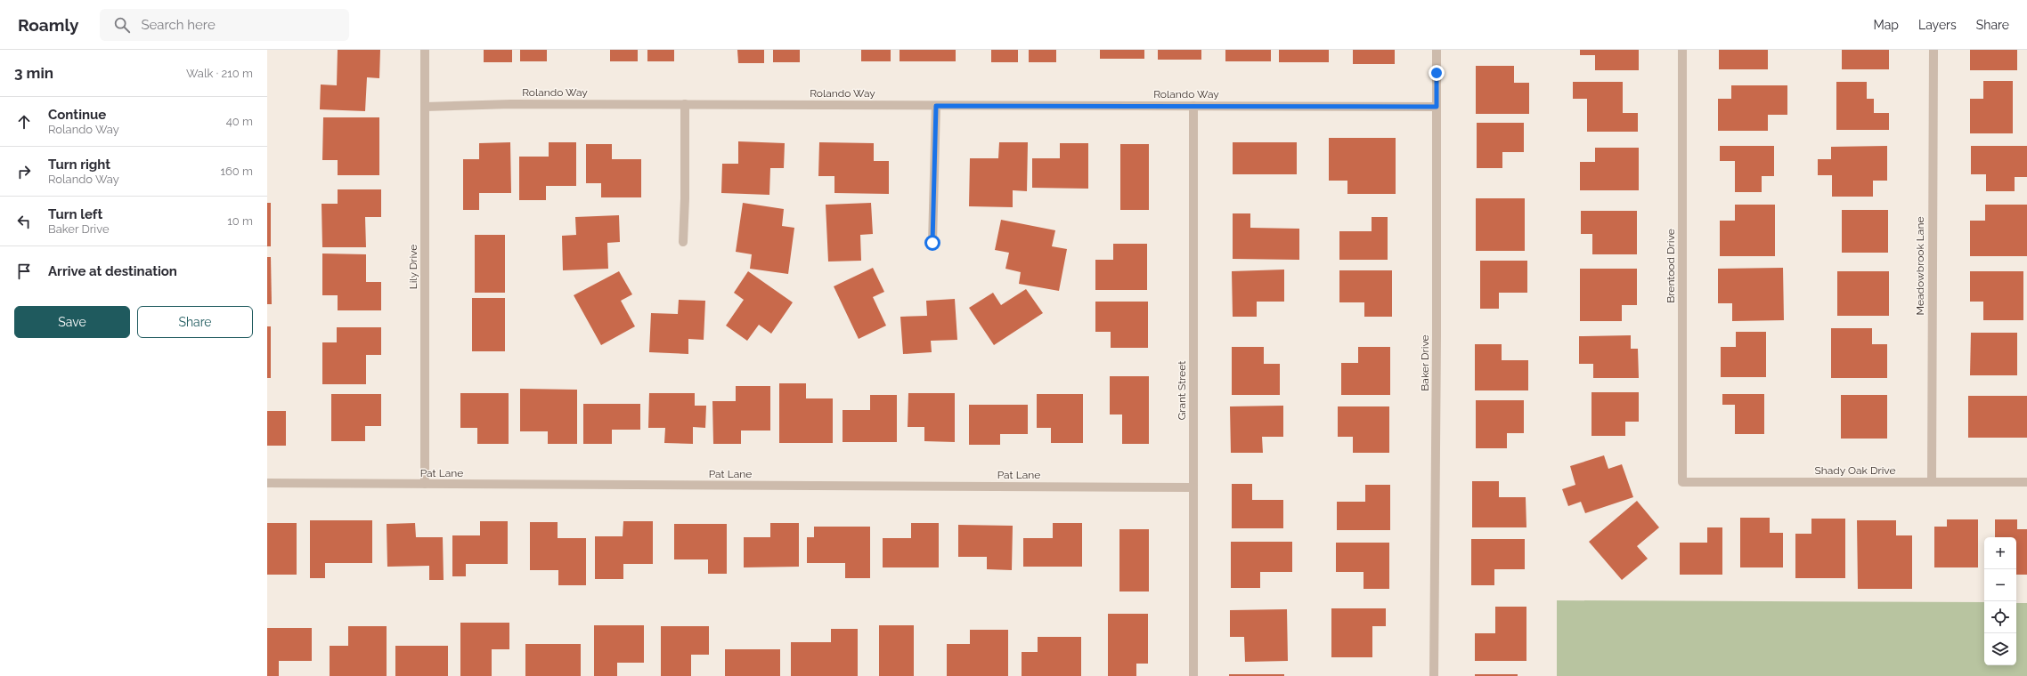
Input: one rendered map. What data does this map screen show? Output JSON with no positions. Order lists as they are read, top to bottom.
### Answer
{
  "streets": {
    "street": [
      "Rolando Way",
      "Brentood Drive",
      "Meadowbrook Lane",
      "Lily Drive",
      "Baker Drive",
      "Grant Street",
      "Shady Oak Drive",
      "Pat Lane"
    ]
  },
  "crossings": [
    ["Rolando Way", "Lily Drive"],
    ["Rolando Way", "Baker Drive"],
    ["Rolando Way", "Grant Street"],
    ["Brentood Drive", "Shady Oak Drive"],
    ["Meadowbrook Lane", "Shady Oak Drive"],
    ["Lily Drive", "Pat Lane"],
    ["Grant Street", "Pat Lane"]
  ],
  "page": {
    "header": "Roamly",
    "search": "Search here",
    "nav": ["Map", "Layers", "Share"],
    "heading": ["3 min", "Walk · 210 m"],
    "list": [
      ["Continue", "Rolando Way", "40 m"],
      ["Turn right", "Rolando Way", "160 m"],
      ["Turn left", "Baker Drive", "10 m"],
      "Arrive at destination"
    ],
    "buttons": ["Save", "Share"],
    "map_buttons": ["+", "−"]
  }
}
